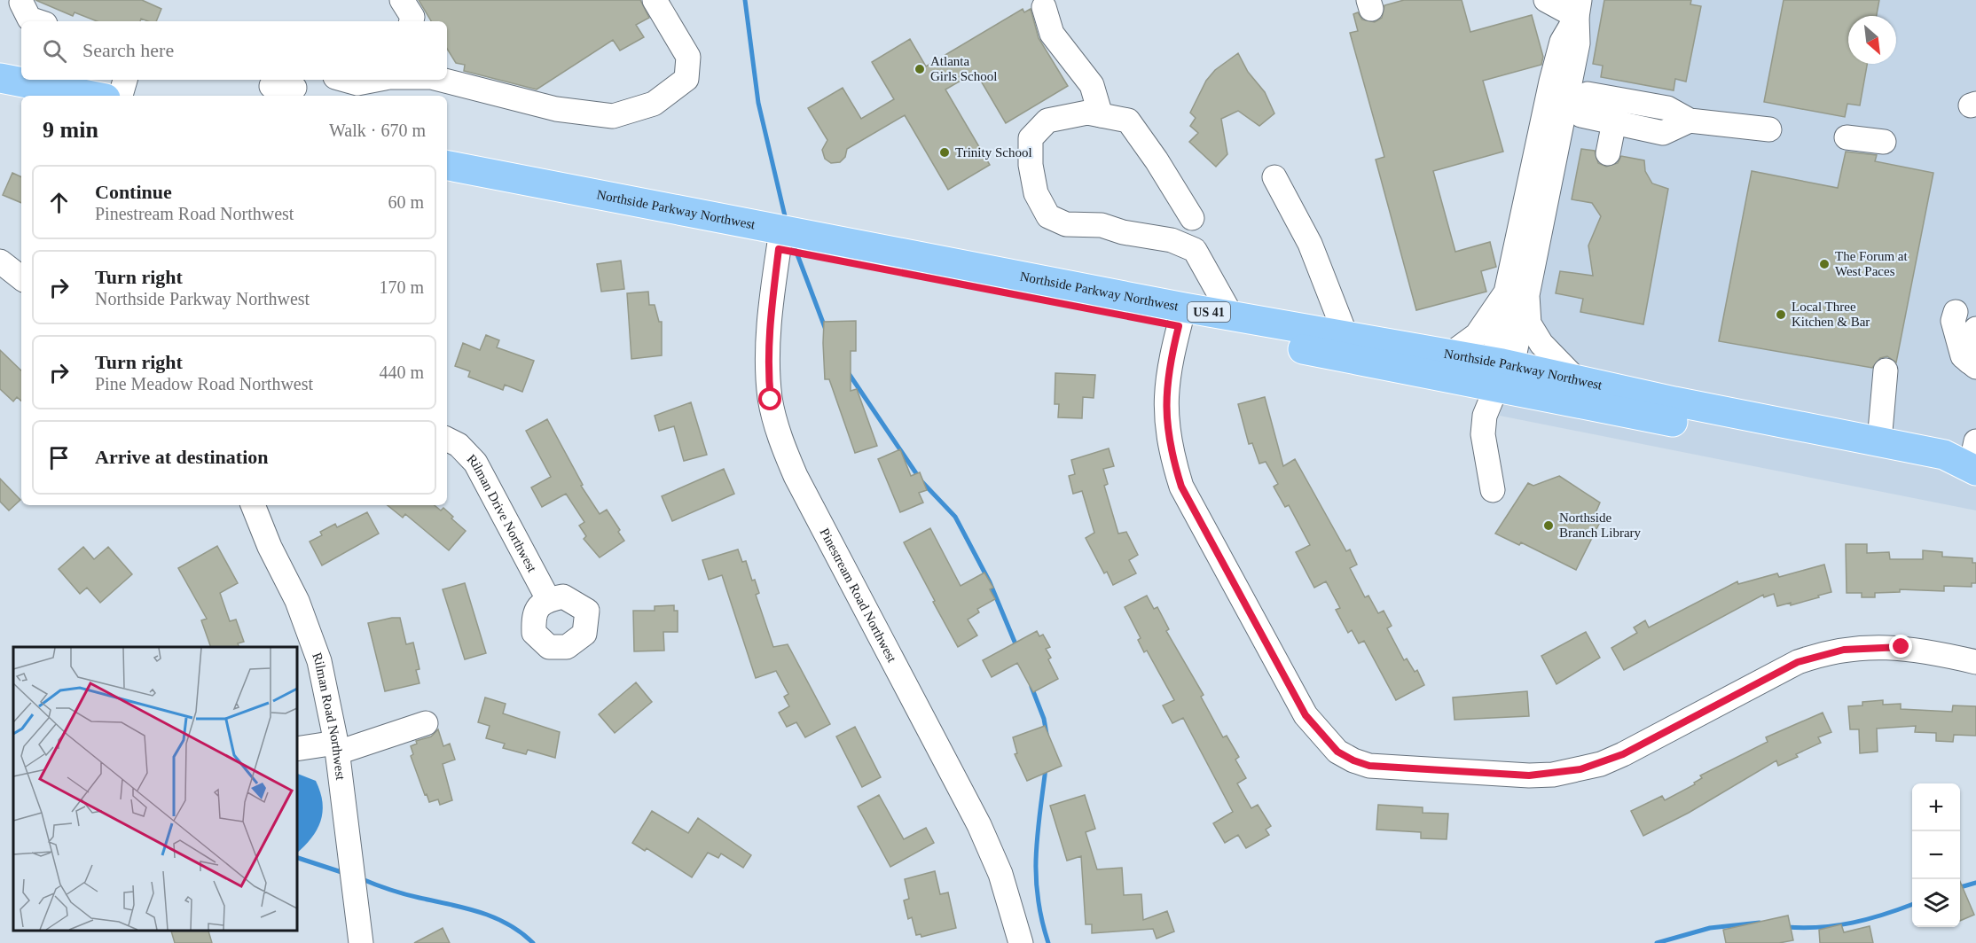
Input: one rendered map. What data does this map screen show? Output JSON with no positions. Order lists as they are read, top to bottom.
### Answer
{
  "streets": {
    "main road": ["Northside Parkway Northwest", "US 41"],
    "street": ["Rilman Drive Northwest", "Pinestream Road Northwest", "Rilman Road Northwest"]
  },
  "crossings": [
    ["Northside Parkway Northwest", "Pinestream Road Northwest"]
  ],
  "places": [
    "Atlanta Girls School",
    "Trinity School",
    "The Forum at West Paces",
    "Local Three Kitchen & Bar",
    "Northside Branch Library"
  ],
  "north": "bottom right",
  "page": {
    "search": "Search here",
    "heading": ["9 min", "Walk · 670 m"],
    "list": [
      ["Continue", "Pinestream Road Northwest", "60 m"],
      ["Turn right", "Northside Parkway Northwest", "170 m"],
      ["Turn right", "Pine Meadow Road Northwest", "440 m"],
      "Arrive at destination"
    ],
    "map_buttons": ["+", "−"]
  }
}
